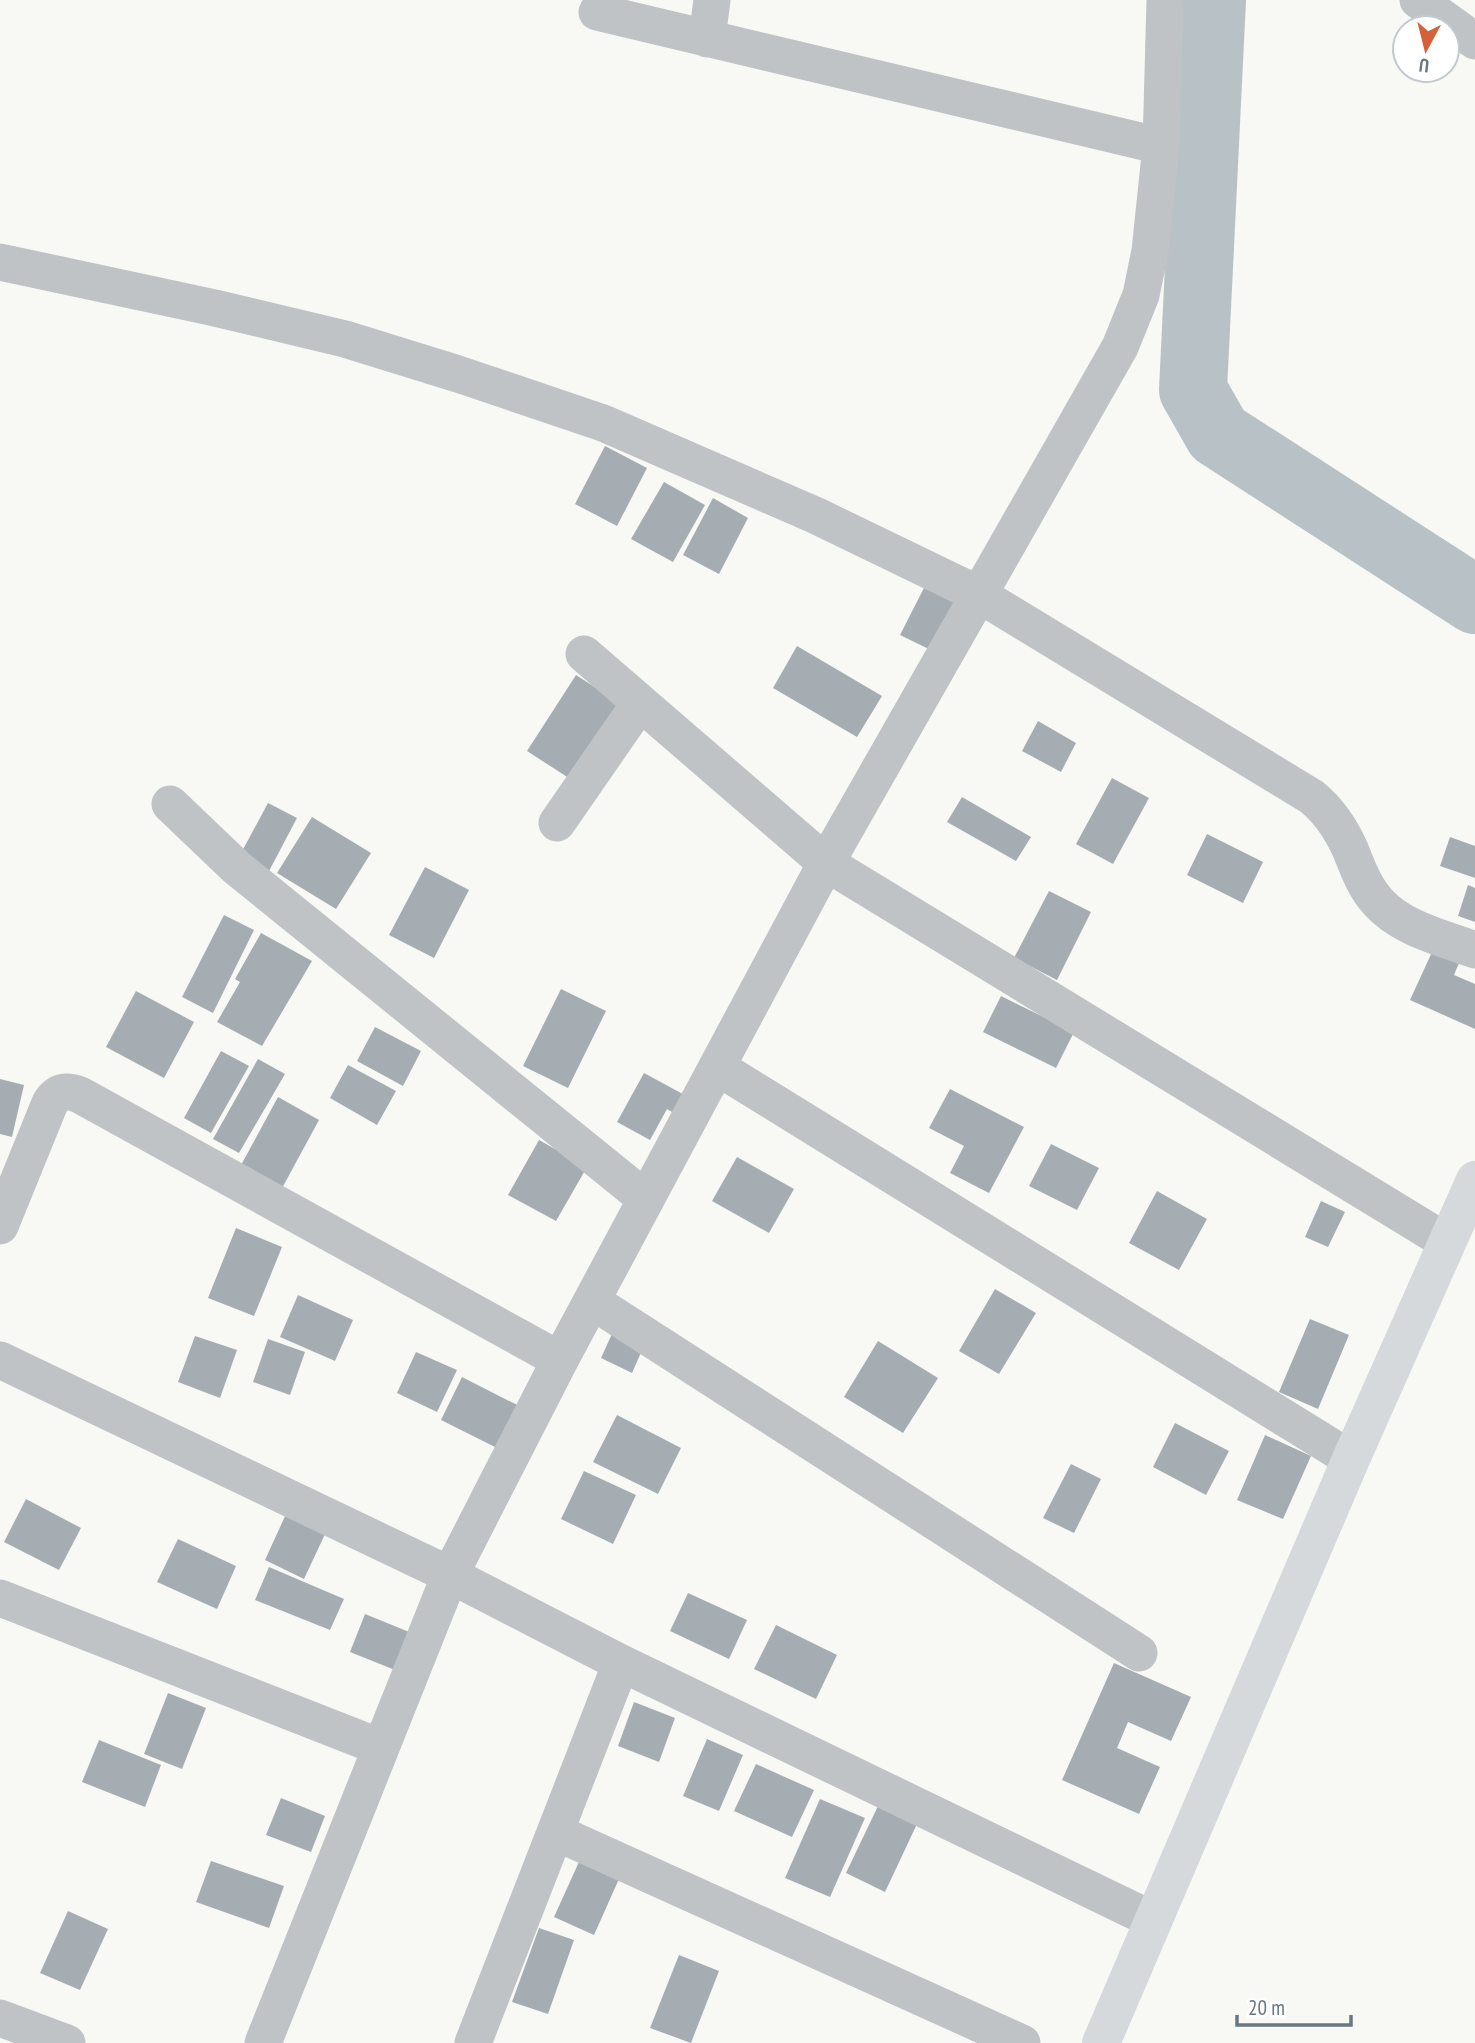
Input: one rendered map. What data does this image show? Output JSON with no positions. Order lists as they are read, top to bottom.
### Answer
{
  "scale_bar": "20 m",
  "north": "bottom"
}
